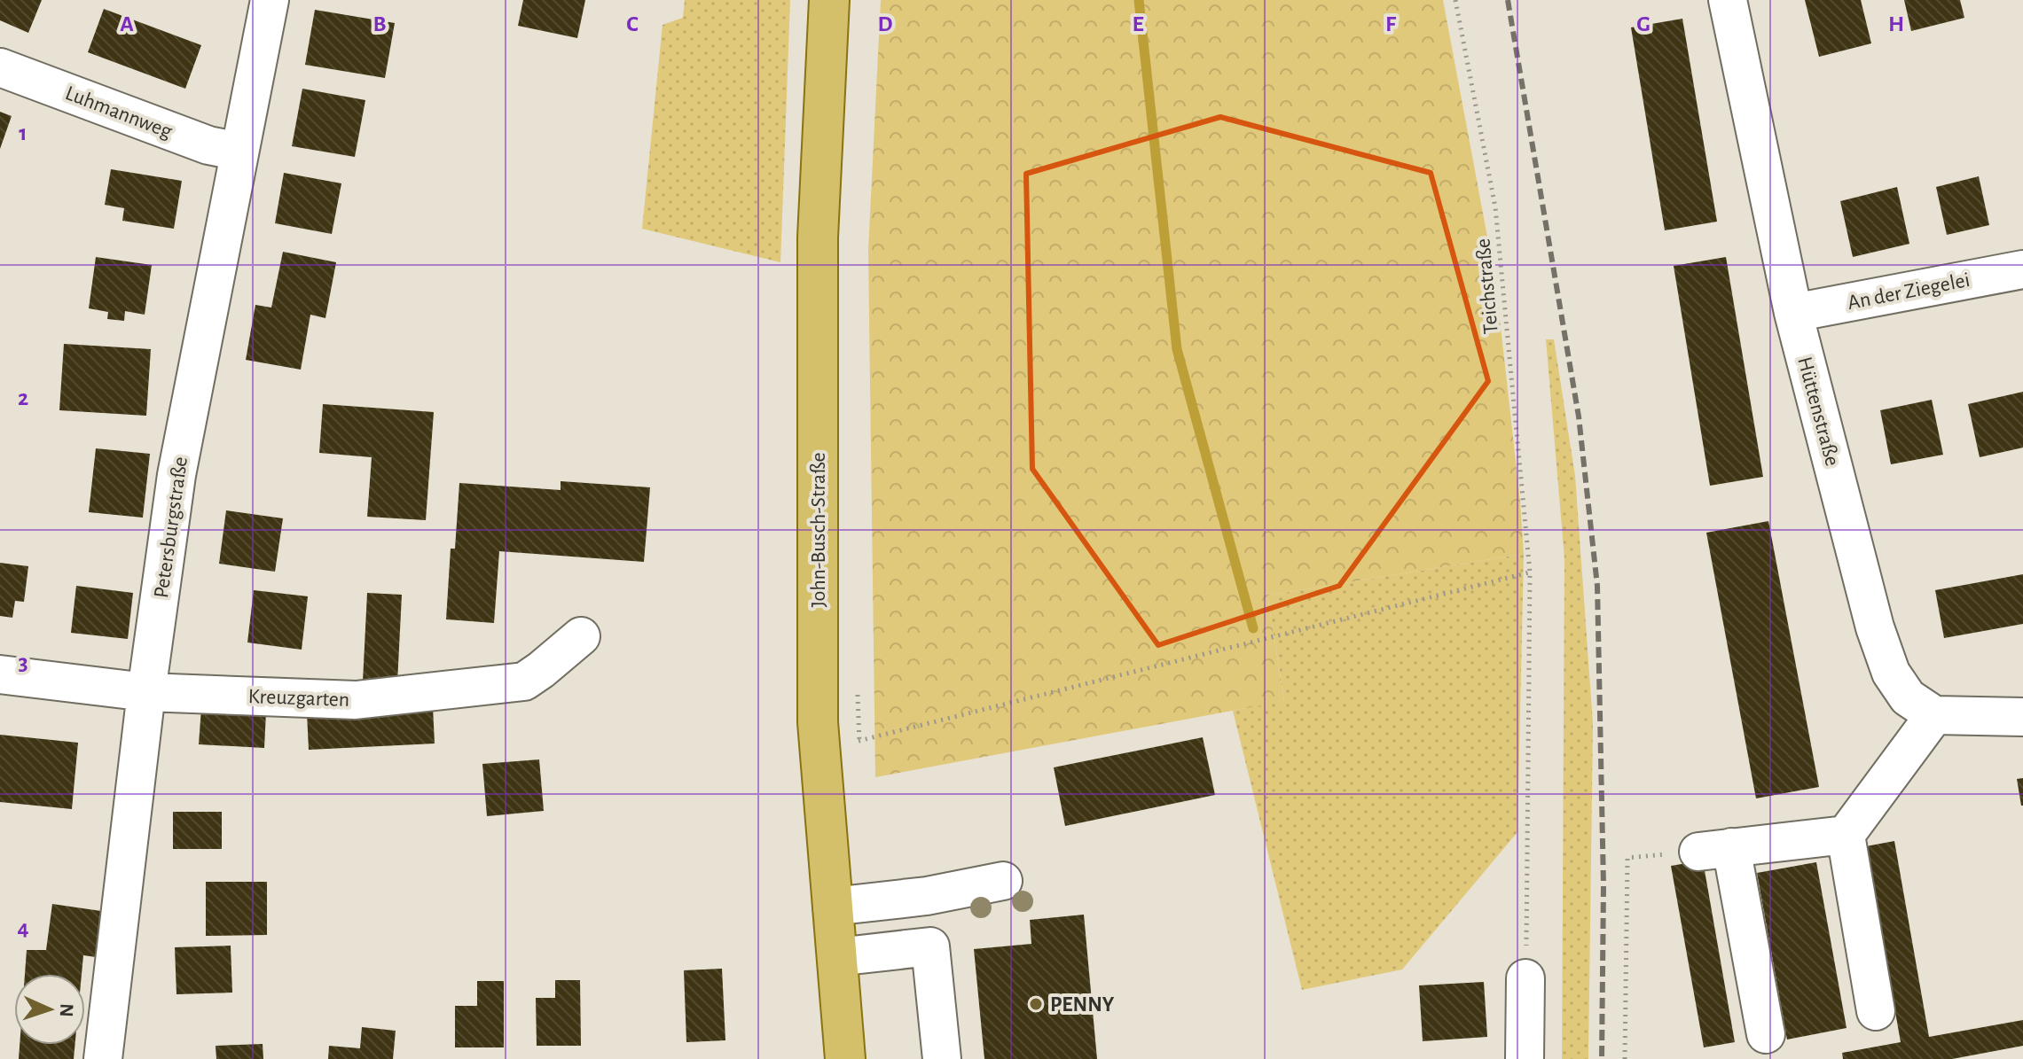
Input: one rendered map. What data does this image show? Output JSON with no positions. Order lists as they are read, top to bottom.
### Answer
{
  "streets": {
    "main road": ["John-Busch-Straße"],
    "street": [
      "Luhmannweg",
      "An der Ziegelei",
      "Hüttenstraße",
      "Petersburgstraße",
      "Kreuzgarten"
    ],
    "path": ["Teichstraße"]
  },
  "crossings": [
    ["Luhmannweg", "Petersburgstraße"],
    ["An der Ziegelei", "Hüttenstraße"],
    ["Petersburgstraße", "Kreuzgarten"]
  ],
  "places": ["PENNY"],
  "north": "right",
  "grid": {
    "columns": [
      "A",
      "B",
      "C",
      "D",
      "E",
      "F",
      "G",
      "H"
    ],
    "rows": [
      "1",
      "2",
      "3",
      "4"
    ]
  }
}
